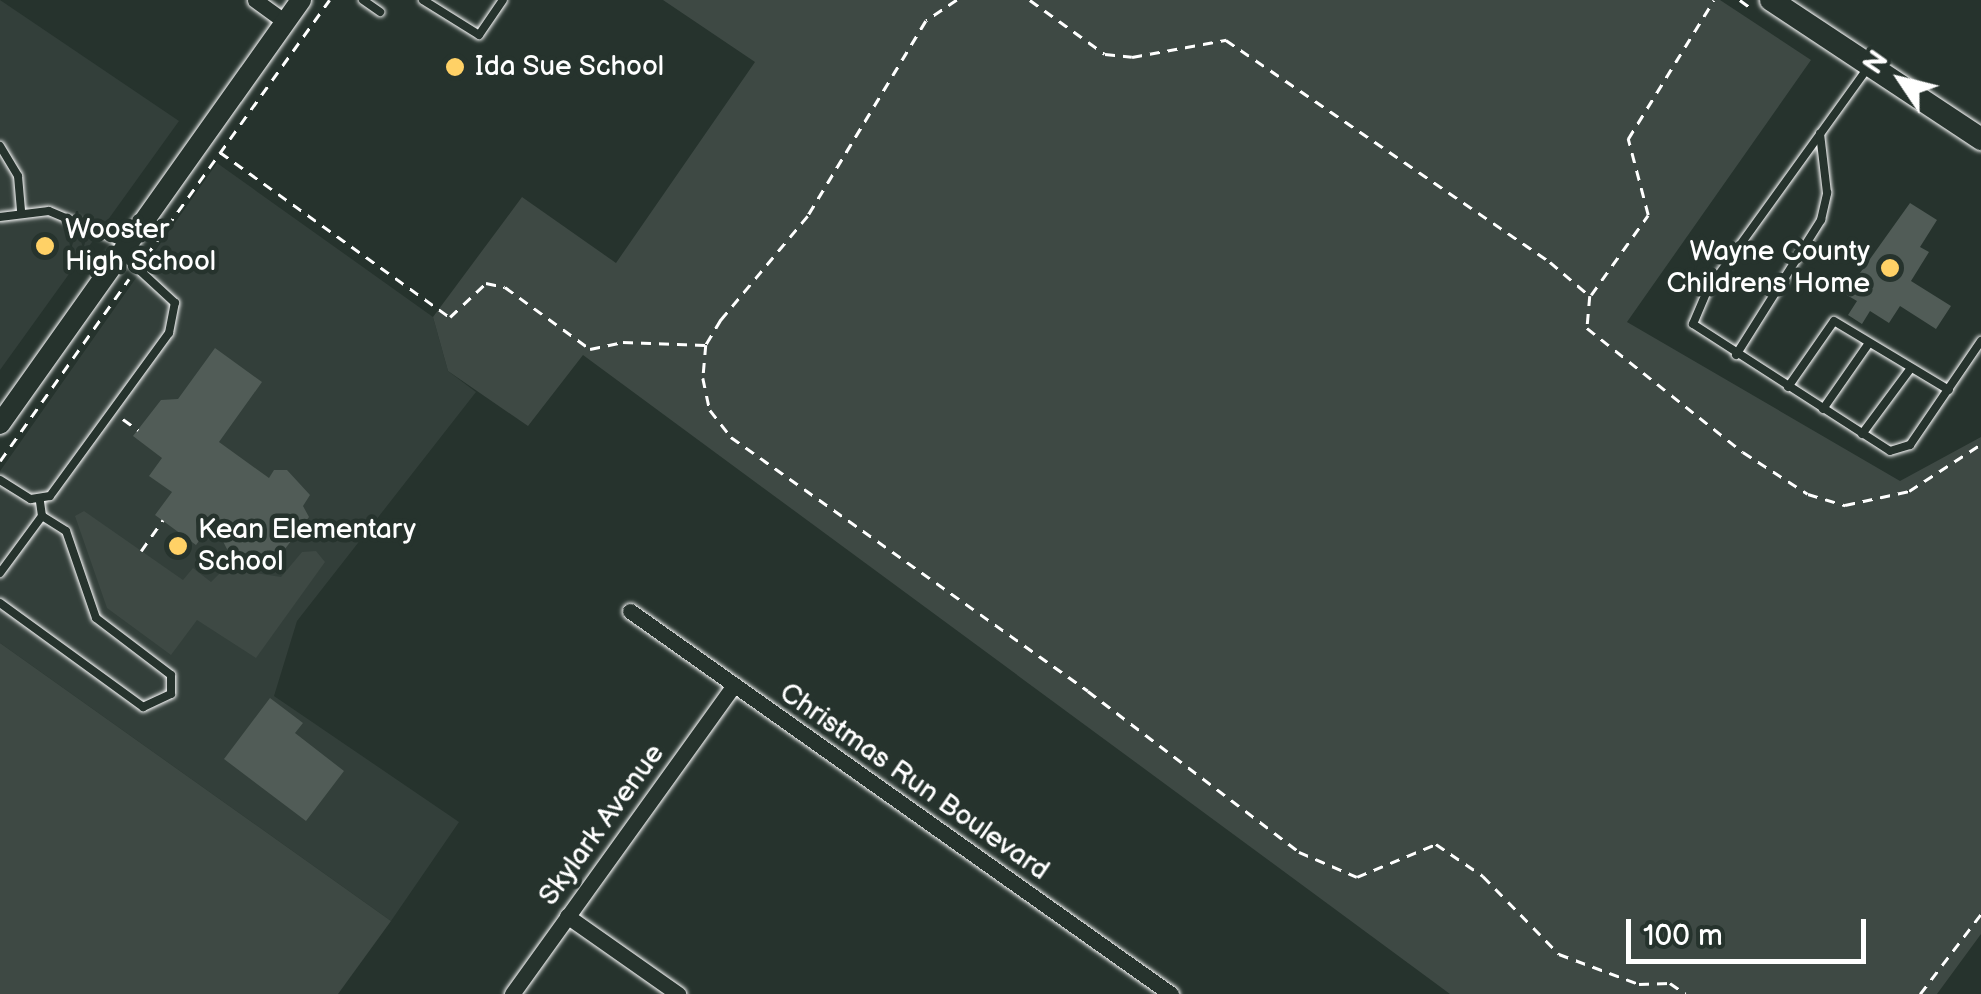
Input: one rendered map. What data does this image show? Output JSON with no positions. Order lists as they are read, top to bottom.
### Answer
{
  "streets": {
    "street": ["Christmas Run Boulevard", "Skylark Avenue"]
  },
  "crossings": [
    ["Christmas Run Boulevard", "Skylark Avenue"]
  ],
  "places": [
    "Ida Sue School",
    "Wooster High School",
    "Wayne County Childrens Home",
    "Kean Elementary School"
  ],
  "scale_bar": "100 m",
  "north": "top left"
}
